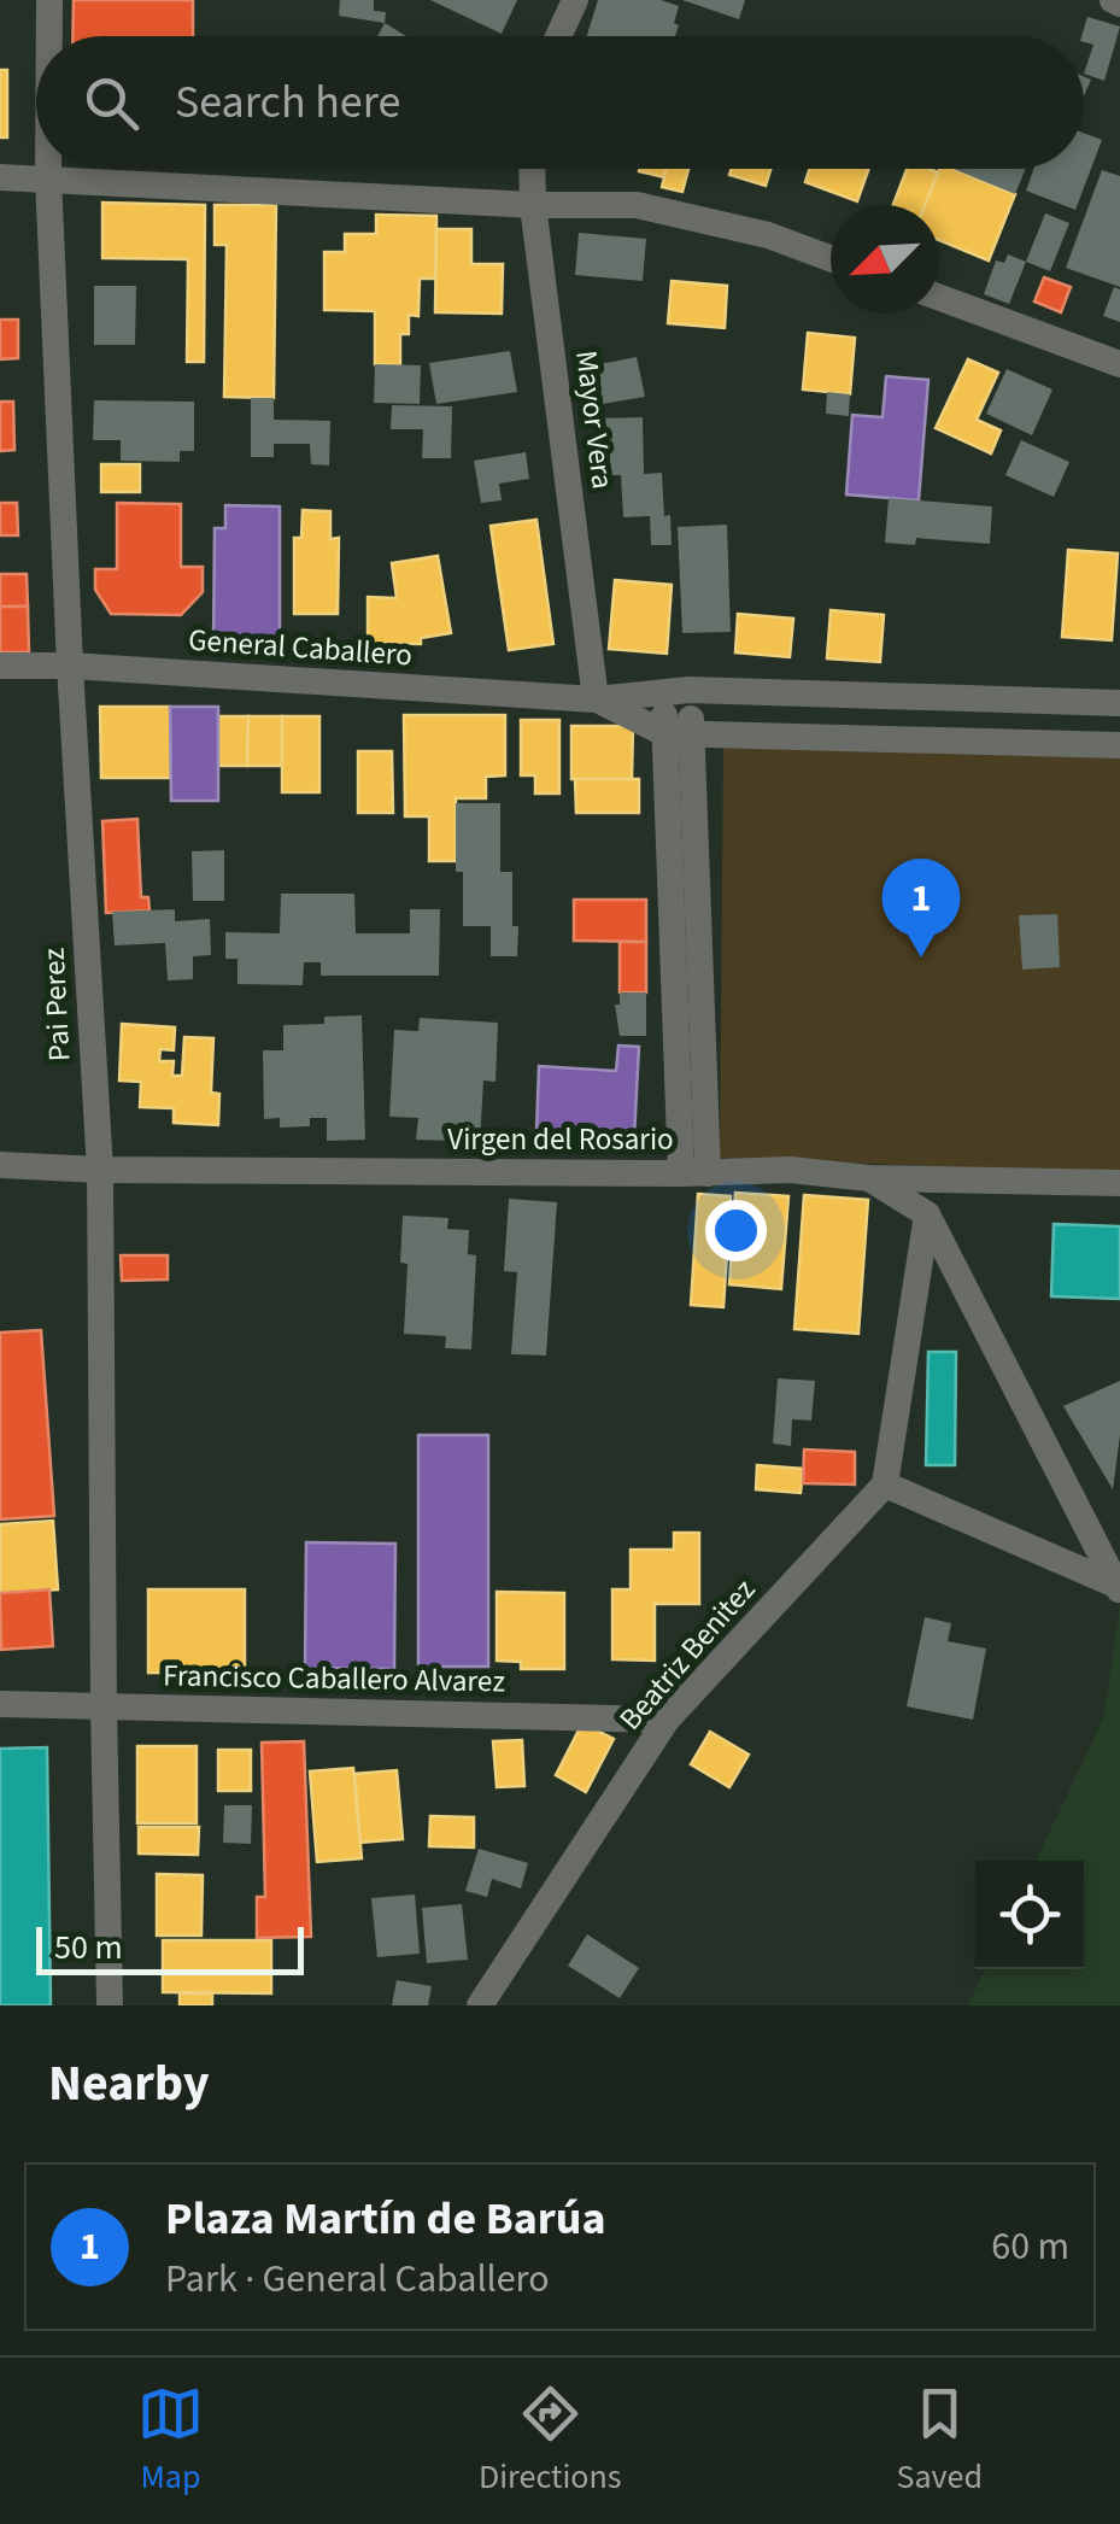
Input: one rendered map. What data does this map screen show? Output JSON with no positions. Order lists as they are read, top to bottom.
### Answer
{
  "streets": {
    "street": [
      "Mayor Vera",
      "General Caballero",
      "Pai Perez",
      "Virgen del Rosario",
      "Beatriz Benitez",
      "Francisco Caballero Alvarez"
    ]
  },
  "crossings": [
    ["Mayor Vera", "General Caballero"],
    ["General Caballero", "Pai Perez"],
    ["Pai Perez", "Virgen del Rosario"],
    ["Pai Perez", "Francisco Caballero Alvarez"],
    ["Beatriz Benitez", "Francisco Caballero Alvarez"]
  ],
  "scale_bar": "50 m",
  "north": "bottom left",
  "page": {
    "search": "Search here",
    "pins": "1",
    "scale": "50 m",
    "heading": "Nearby",
    "list": [
      {
        "mark": "1",
        "name": "Plaza Martín de Barúa",
        "note": "Park · General Caballero",
        "value": "60 m"
      }
    ],
    "nav": ["Map", "Directions", "Saved"]
  }
}
